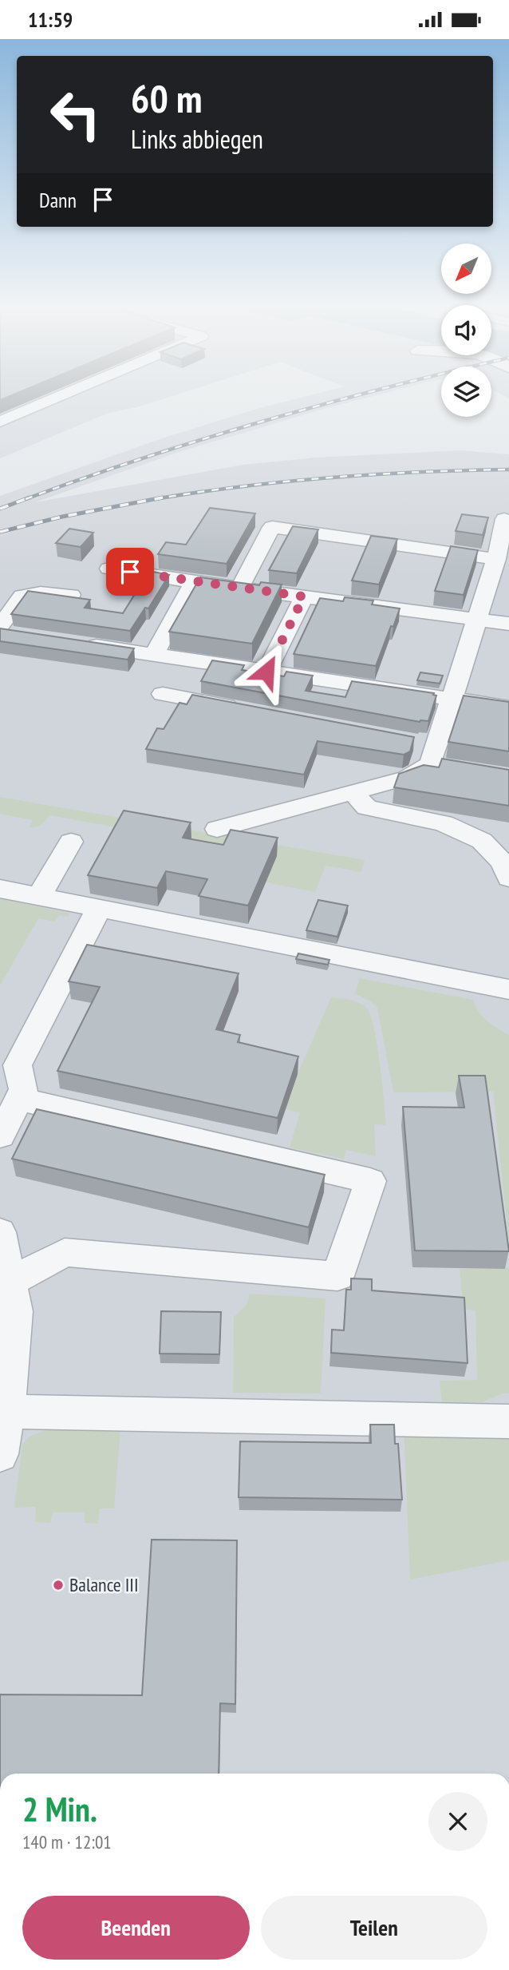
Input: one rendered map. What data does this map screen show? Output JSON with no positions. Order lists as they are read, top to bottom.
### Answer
{
  "places": ["Balance III"],
  "north": "bottom left",
  "page": {
    "status": "11:59",
    "turn": ["60 m", "Links abbiegen"],
    "then": "Dann",
    "heading": ["2 Min.", "140 m · 12:01"],
    "buttons": ["Beenden", "Teilen"]
  }
}
